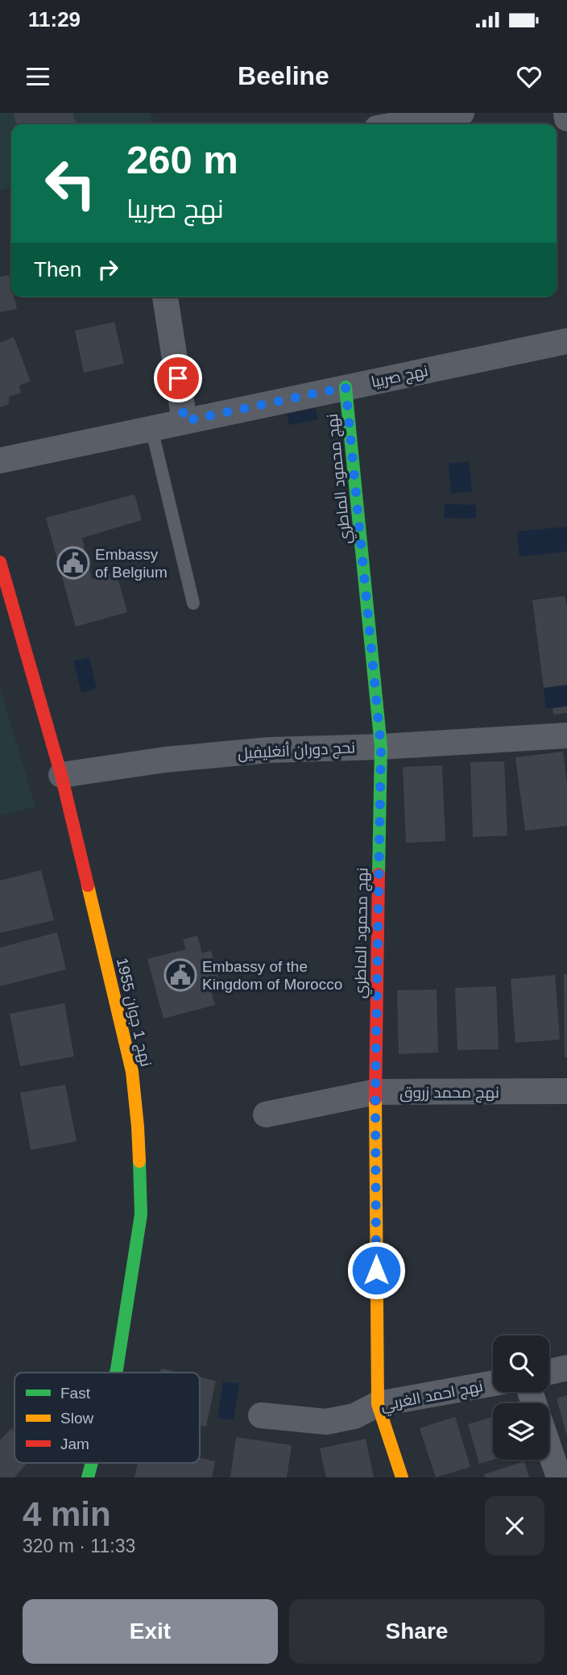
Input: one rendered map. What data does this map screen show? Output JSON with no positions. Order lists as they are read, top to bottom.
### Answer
{
  "streets": {
    "street": [
      "نهج صربيا",
      "نهج محمود الماطري",
      "نحج دوران أنغليفيل",
      "نهج 1 جوان 1955",
      "نهج محمد زروق",
      "نهج احمد الغربي"
    ]
  },
  "crossings": [
    ["نهج صربيا", "نهج محمود الماطري"],
    ["نهج محمود الماطري", "نحج دوران أنغليفيل"],
    ["نهج محمود الماطري", "نهج محمد زروق"],
    ["نهج محمود الماطري", "نهج احمد الغربي"],
    ["نحج دوران أنغليفيل", "نهج 1 جوان 1955"]
  ],
  "places": {
    "public building": ["Embassy of Belgium", "Embassy of the Kingdom of Morocco"]
  },
  "legend": ["Fast", "Slow", "Jam"],
  "page": {
    "status": "11:29",
    "header": "Beeline",
    "turn": ["260 m", "نهج صربيا"],
    "then": "Then",
    "heading": ["4 min", "320 m · 11:33"],
    "buttons": ["Exit", "Share"]
  }
}
